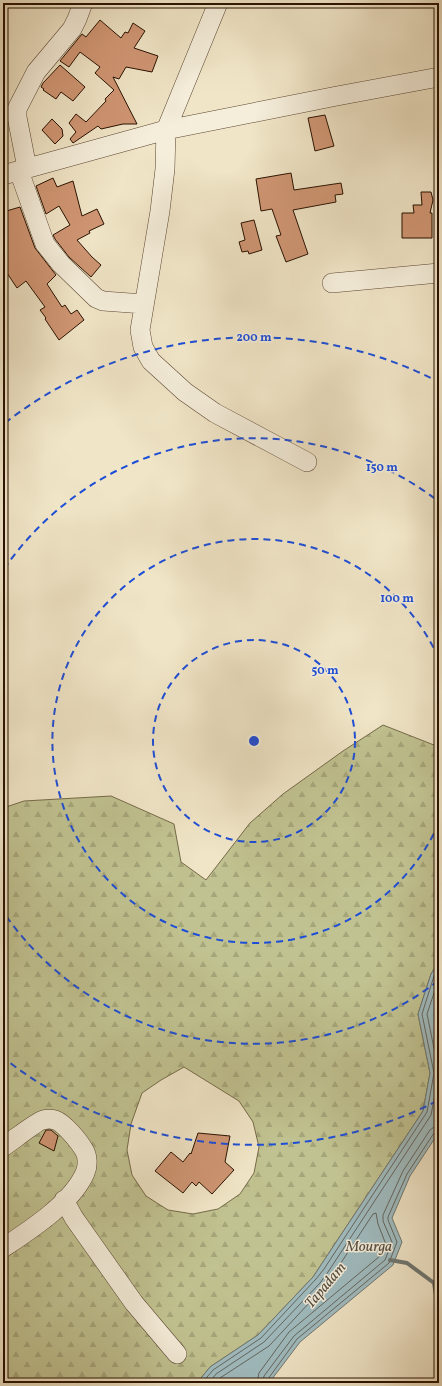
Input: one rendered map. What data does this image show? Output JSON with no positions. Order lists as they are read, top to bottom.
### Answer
{
  "water": ["Mourga", "Tapadam"],
  "rings": [
    "200 m",
    "150 m",
    "100 m",
    "50 m"
  ]
}
